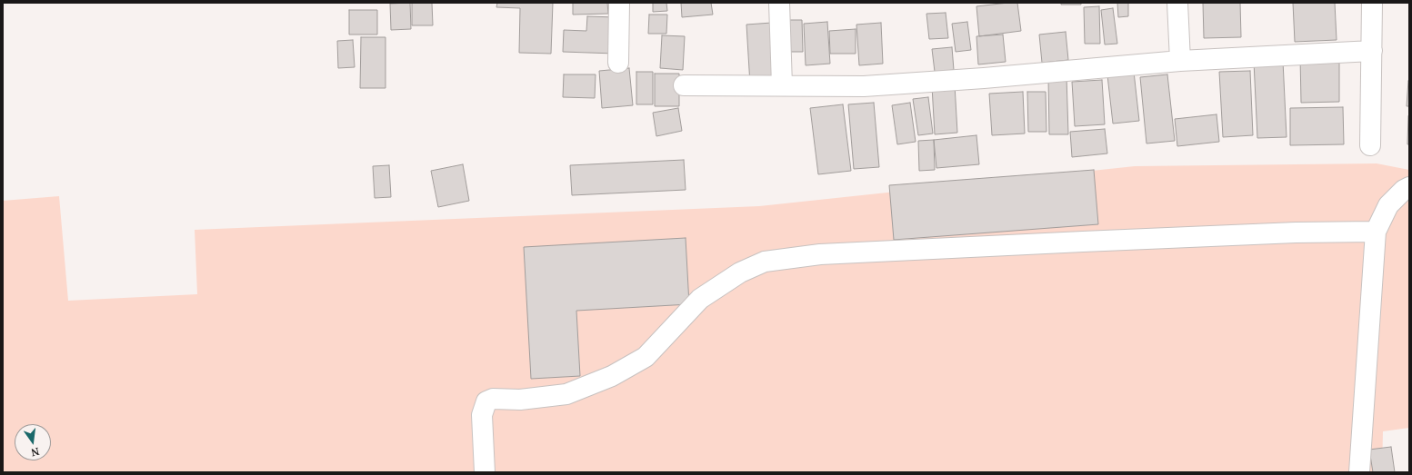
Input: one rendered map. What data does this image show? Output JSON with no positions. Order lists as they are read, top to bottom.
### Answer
{
  "north": "bottom"
}
